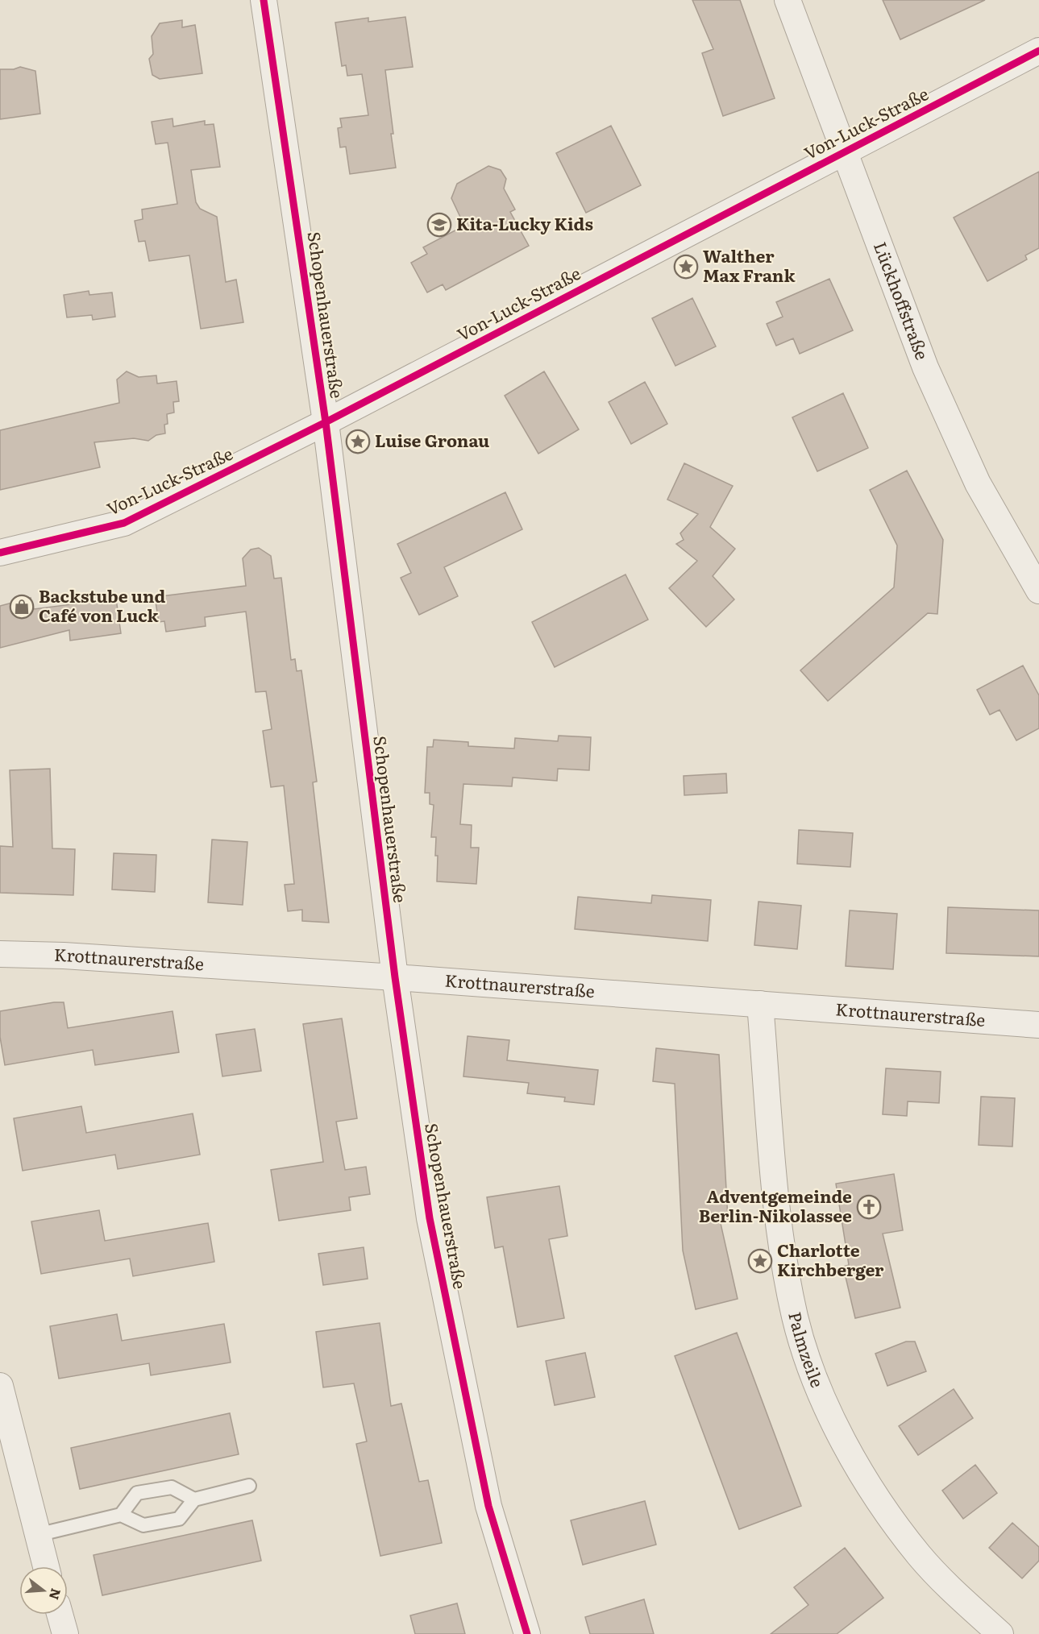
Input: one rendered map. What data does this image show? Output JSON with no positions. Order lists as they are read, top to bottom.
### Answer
{
  "streets": {
    "street": [
      "Von-Luck-Straße",
      "Lückhoffstraße",
      "Schopenhauerstraße",
      "Krottnaurerstraße",
      "Palmzeile"
    ]
  },
  "crossings": [
    ["Von-Luck-Straße", "Lückhoffstraße"],
    ["Von-Luck-Straße", "Schopenhauerstraße"],
    ["Schopenhauerstraße", "Krottnaurerstraße"],
    ["Krottnaurerstraße", "Palmzeile"]
  ],
  "places": {
    "school or university": ["Kita-Lucky Kids"],
    "place": ["Walther Max Frank", "Luise Gronau", "Charlotte Kirchberger"],
    "shop": ["Backstube und Café von Luck"],
    "church": ["Adventgemeinde Berlin-Nikolassee"]
  },
  "north": "right"
}
